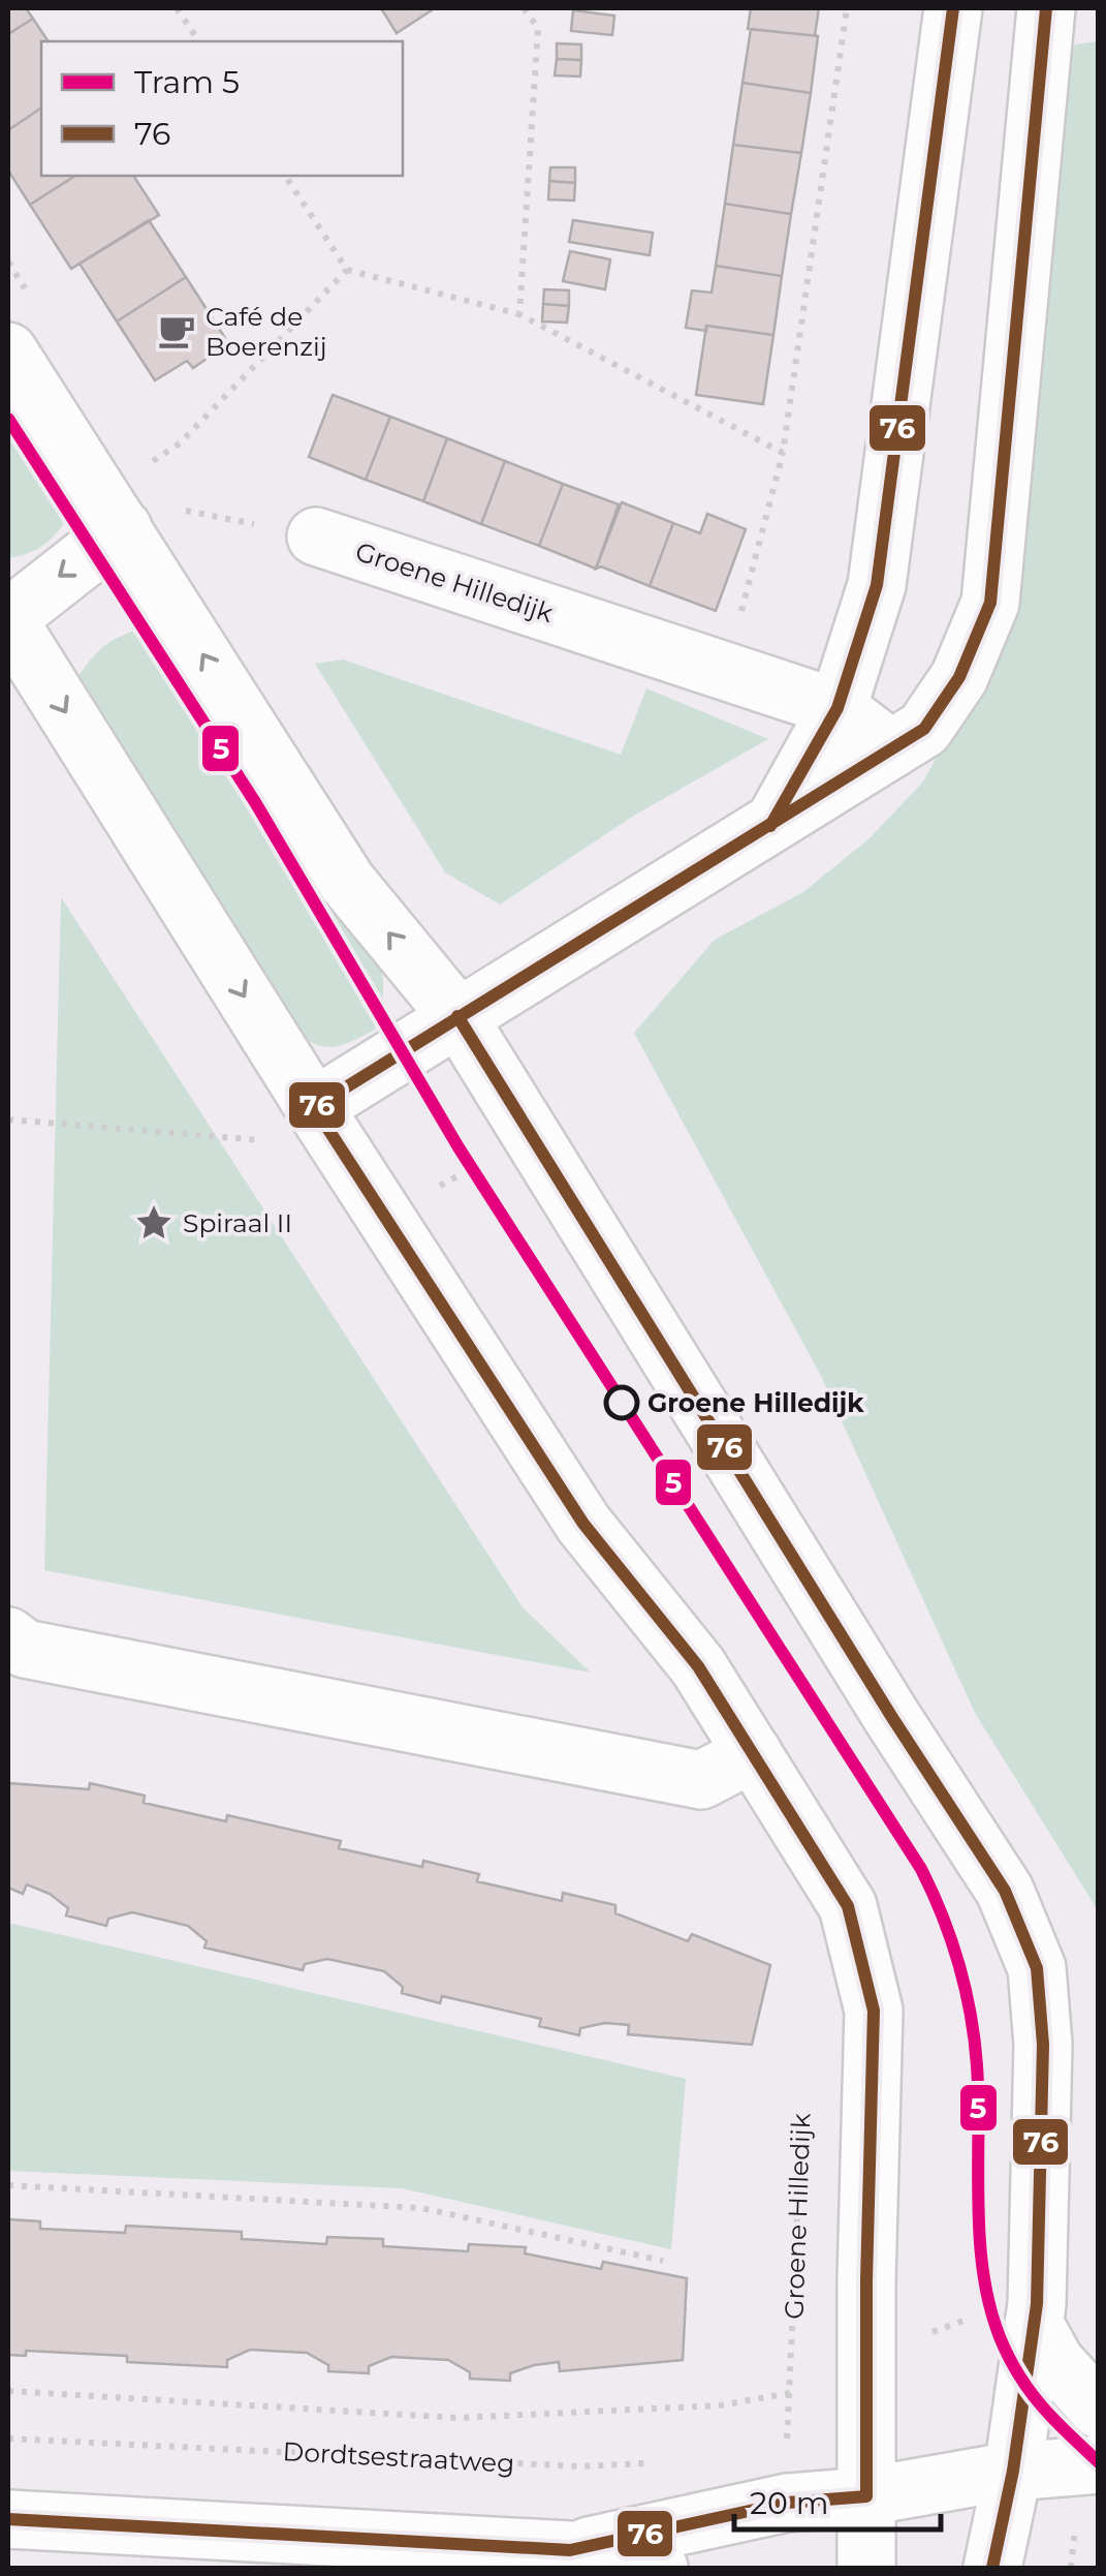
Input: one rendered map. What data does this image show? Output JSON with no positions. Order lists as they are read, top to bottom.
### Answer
{
  "streets": {
    "street": ["Groene Hilledijk"],
    "path": ["Dordtsestraatweg"]
  },
  "places": {
    "cafe": ["Café de Boerenzij"],
    "place": ["Spiraal II"],
    "other": ["Groene Hilledijk"]
  },
  "lines": ["transit line 76", "tram line 5"],
  "legend": ["Tram 5", "76"],
  "scale_bar": "20 m"
}
